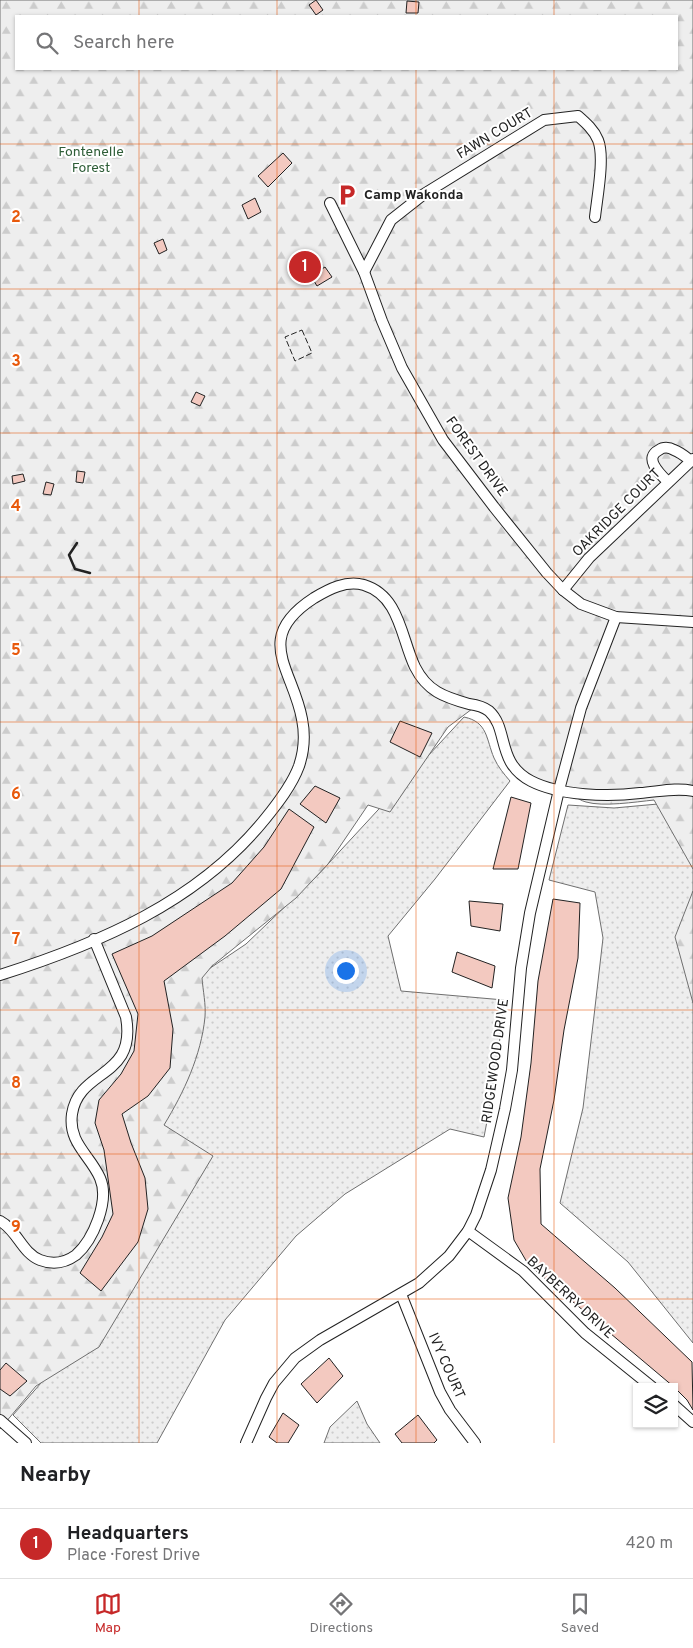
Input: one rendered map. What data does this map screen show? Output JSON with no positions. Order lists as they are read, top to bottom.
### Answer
{
  "streets": {
    "street": [
      "FAWN COURT",
      "FOREST DRIVE",
      "OAKRIDGE COURT",
      "RIDGEWOOD DRIVE",
      "BAYBERRY DRIVE",
      "IVY COURT"
    ]
  },
  "crossings": [
    ["FAWN COURT", "FOREST DRIVE"],
    ["FOREST DRIVE", "OAKRIDGE COURT"],
    ["FOREST DRIVE", "RIDGEWOOD DRIVE"],
    ["RIDGEWOOD DRIVE", "BAYBERRY DRIVE"],
    ["RIDGEWOOD DRIVE", "IVY COURT"]
  ],
  "parks": ["Fontenelle Forest"],
  "places": {
    "parking": ["Camp Wakonda"]
  },
  "page": {
    "search": "Search here",
    "pins": "1",
    "heading": "Nearby",
    "list": [
      {
        "mark": "1",
        "name": "Headquarters",
        "note": "Place · Forest Drive",
        "value": "420 m"
      }
    ],
    "nav": ["Map", "Directions", "Saved"]
  },
  "grid": {
    "rows": [
      "2",
      "3",
      "4",
      "5",
      "6",
      "7",
      "8",
      "9"
    ]
  }
}
